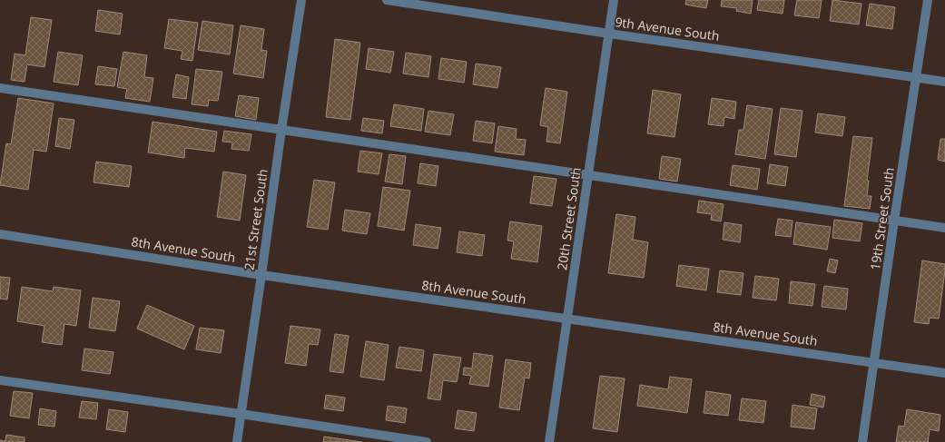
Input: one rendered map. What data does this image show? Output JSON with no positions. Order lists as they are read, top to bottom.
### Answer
{
  "streets": {
    "street": [
      "9th Avenue South",
      "20th Street South",
      "19th Street South",
      "21st Street South",
      "8th Avenue South"
    ]
  },
  "crossings": [
    ["9th Avenue South", "20th Street South"],
    ["9th Avenue South", "19th Street South"],
    ["20th Street South", "8th Avenue South"],
    ["19th Street South", "8th Avenue South"],
    ["21st Street South", "8th Avenue South"]
  ]
}
